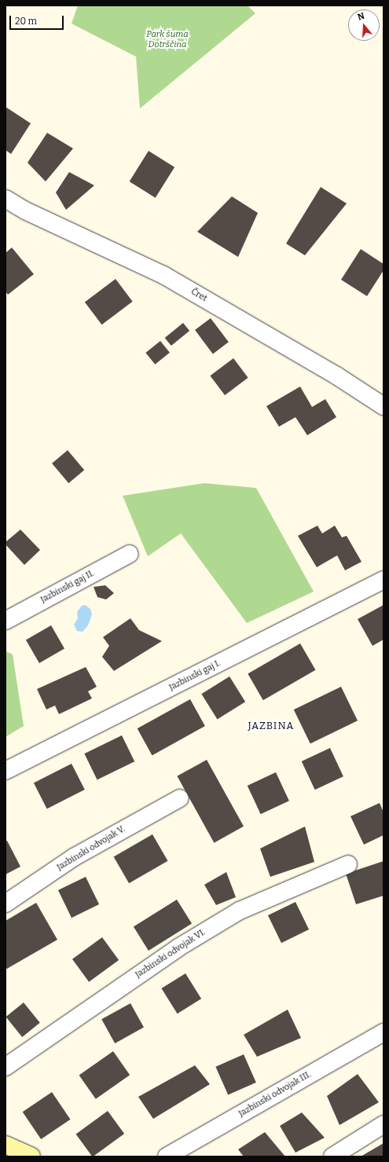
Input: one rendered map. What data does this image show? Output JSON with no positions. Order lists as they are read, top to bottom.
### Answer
{
  "streets": {
    "street": [
      "Čret",
      "Jazbinski gaj II.",
      "Jazbinski gaj I.",
      "Jazbinski odvojak V.",
      "Jazbinski odvojak VI.",
      "Jazbinski odvojak III."
    ]
  },
  "districts": ["JAZBINA"],
  "parks": ["Park šuma Dotrščina"],
  "scale_bar": "20 m",
  "north": "top"
}
